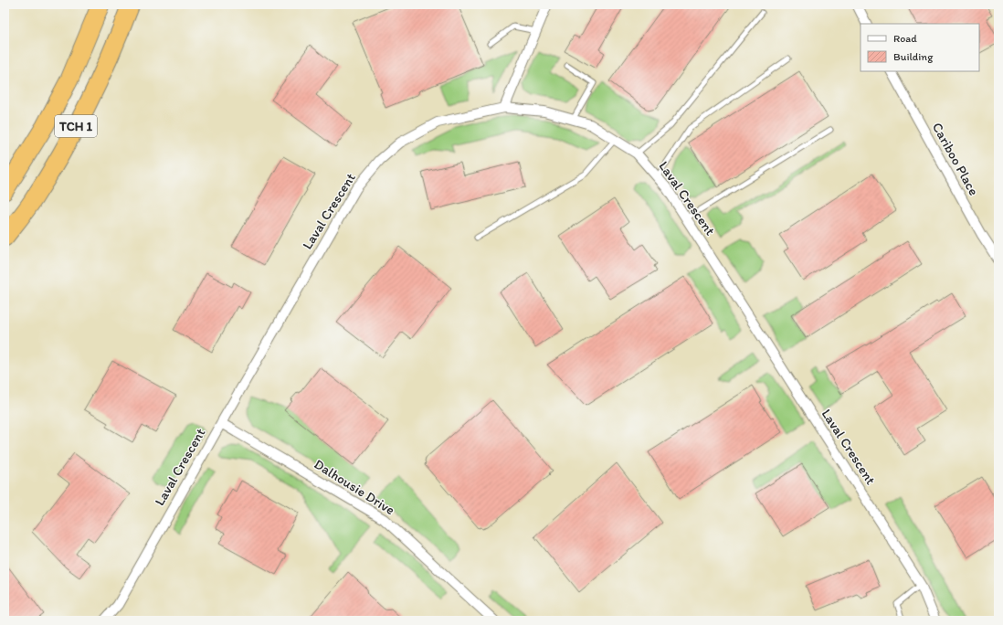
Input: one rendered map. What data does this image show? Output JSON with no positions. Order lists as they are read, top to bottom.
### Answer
{
  "streets": {
    "highway": ["TCH 1"],
    "street": ["Cariboo Place", "Laval Crescent", "Dalhousie Drive"]
  },
  "crossings": [
    ["Laval Crescent", "Dalhousie Drive"]
  ],
  "legend": ["Road", "Building"]
}
